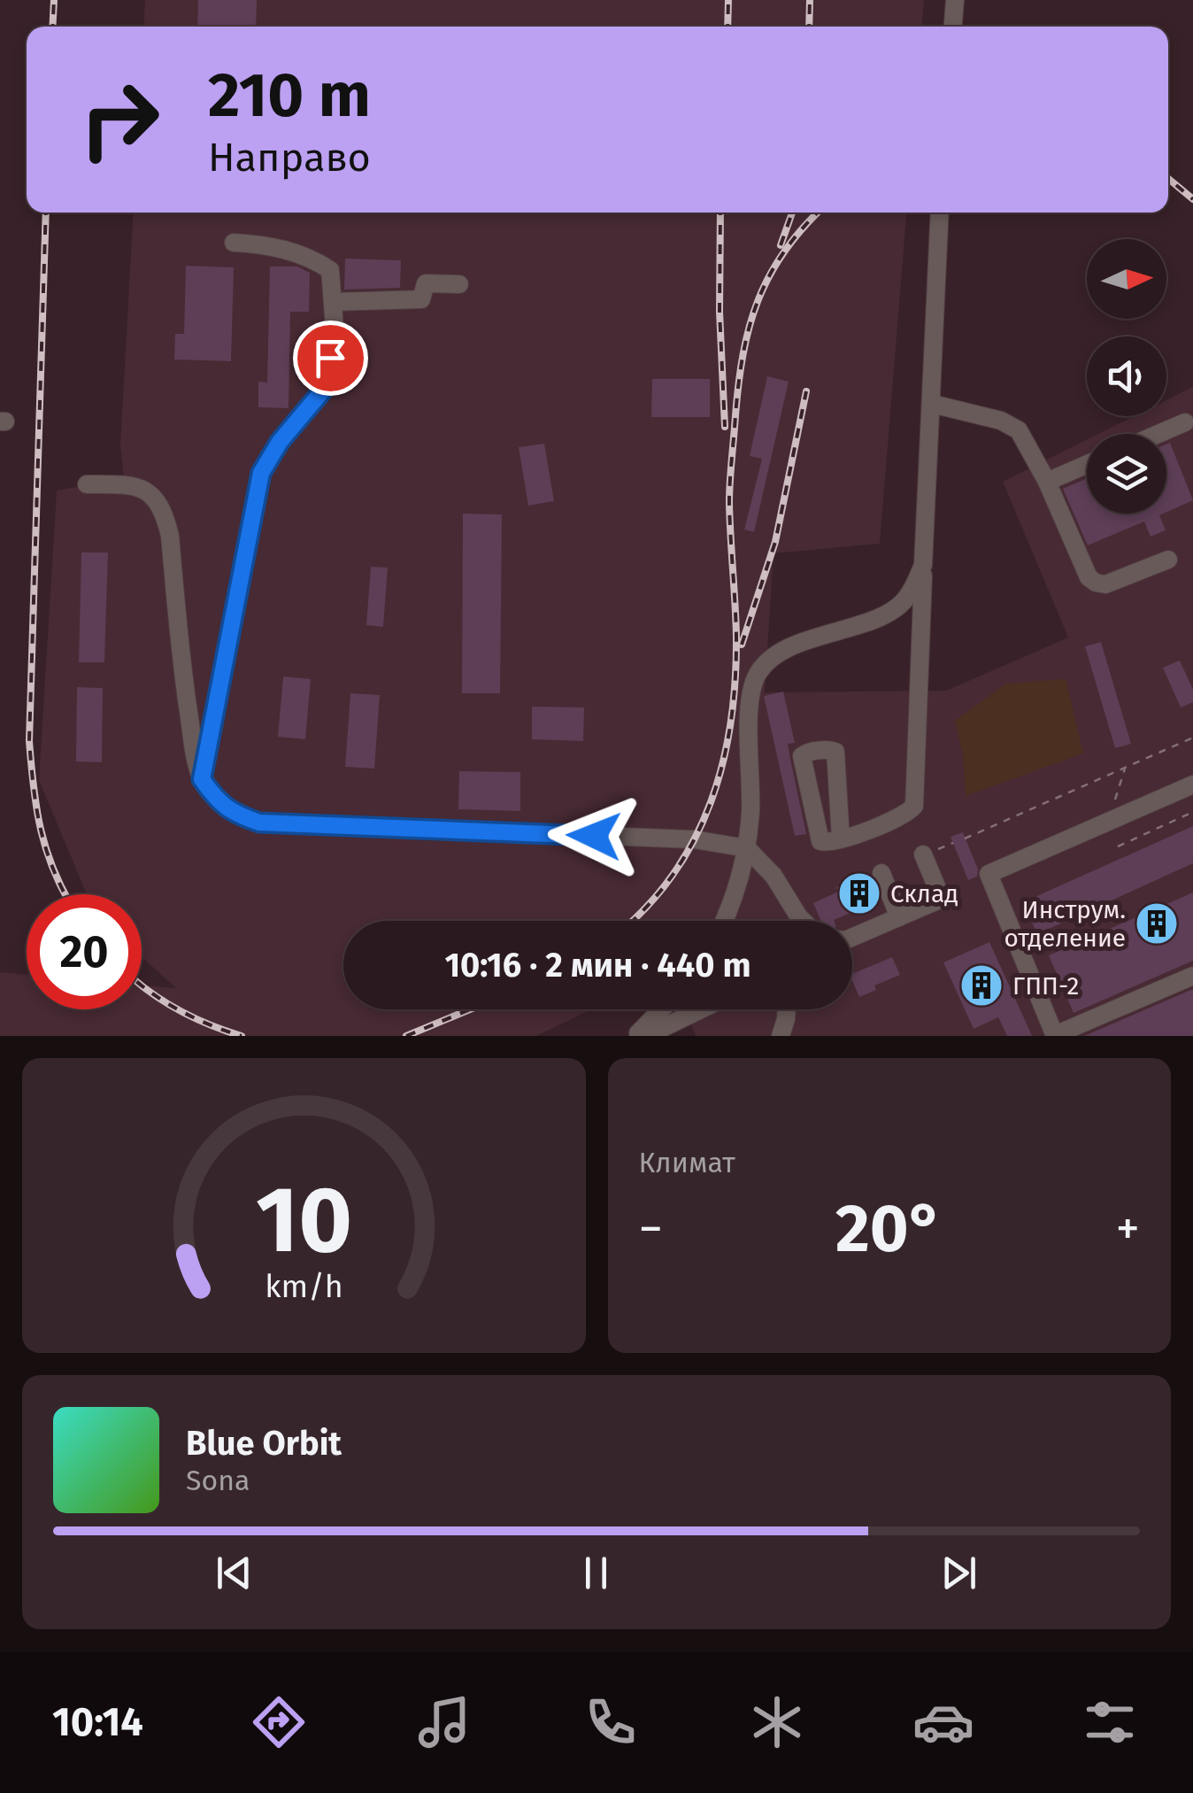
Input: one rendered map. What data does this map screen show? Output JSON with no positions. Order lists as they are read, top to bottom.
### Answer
{
  "places": {
    "building": ["Склад", "Инструм. отделение", "ГПП-2"]
  },
  "north": "right",
  "page": {
    "turn": ["210 m", "Направо"],
    "limit": "20",
    "trip": "10:16 · 2 мин · 440 m",
    "tile": "Климат",
    "heat": ["−", "20°", "+"],
    "song": ["Blue Orbit", "Sona"],
    "tabs": "10:14",
    "gauge": ["10", "km/h"]
  }
}
